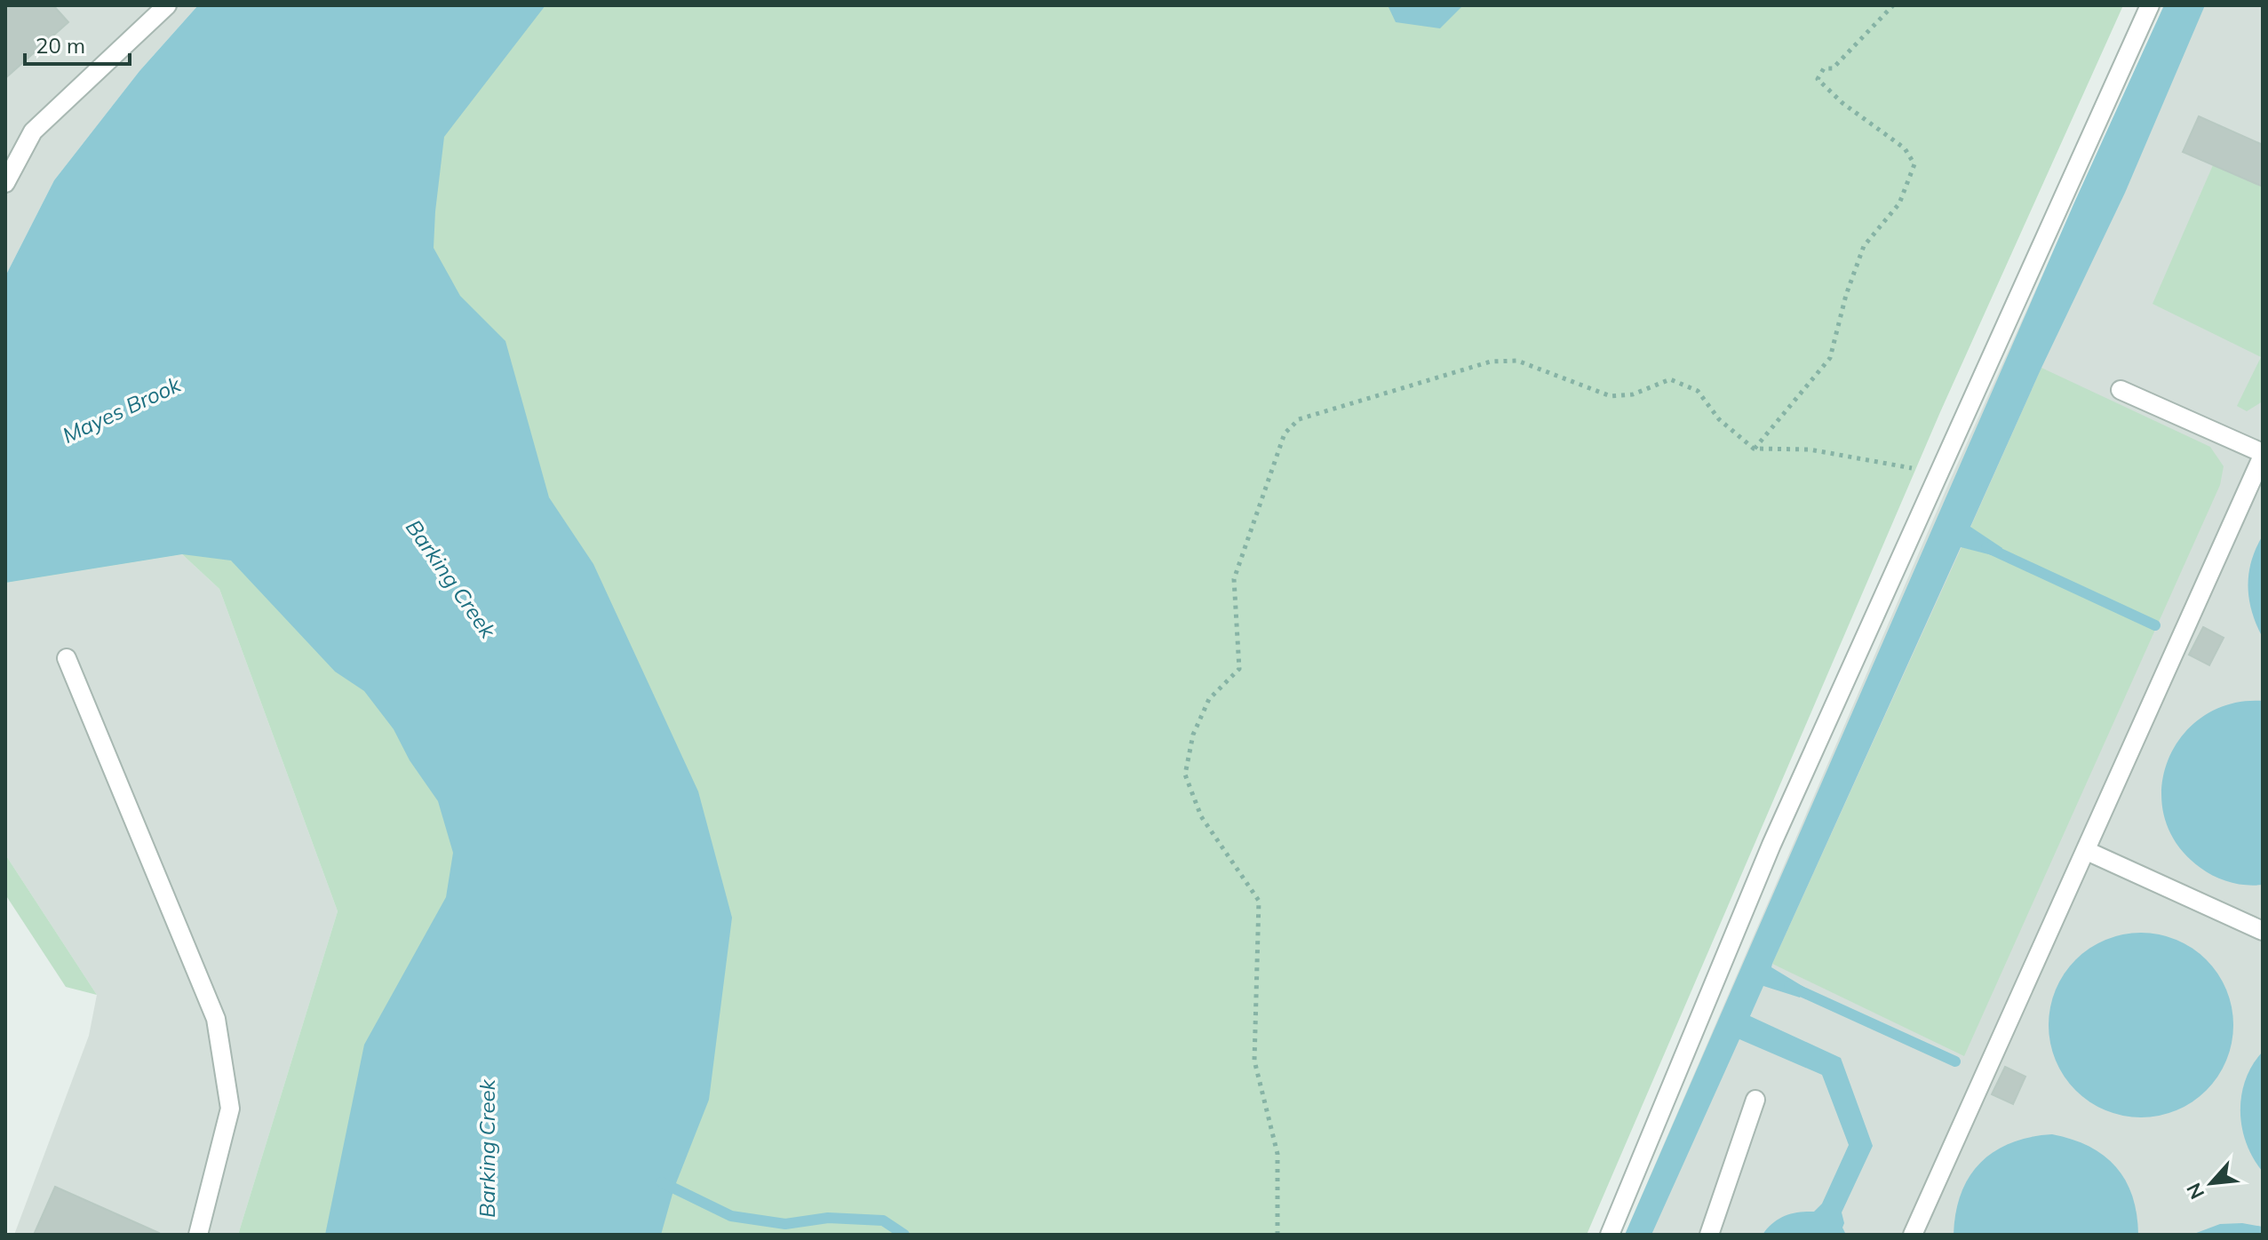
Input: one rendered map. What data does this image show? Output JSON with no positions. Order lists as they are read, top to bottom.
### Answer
{
  "water": ["Mayes Brook", "Barking Creek"],
  "scale_bar": "20 m",
  "north": "bottom left"
}
